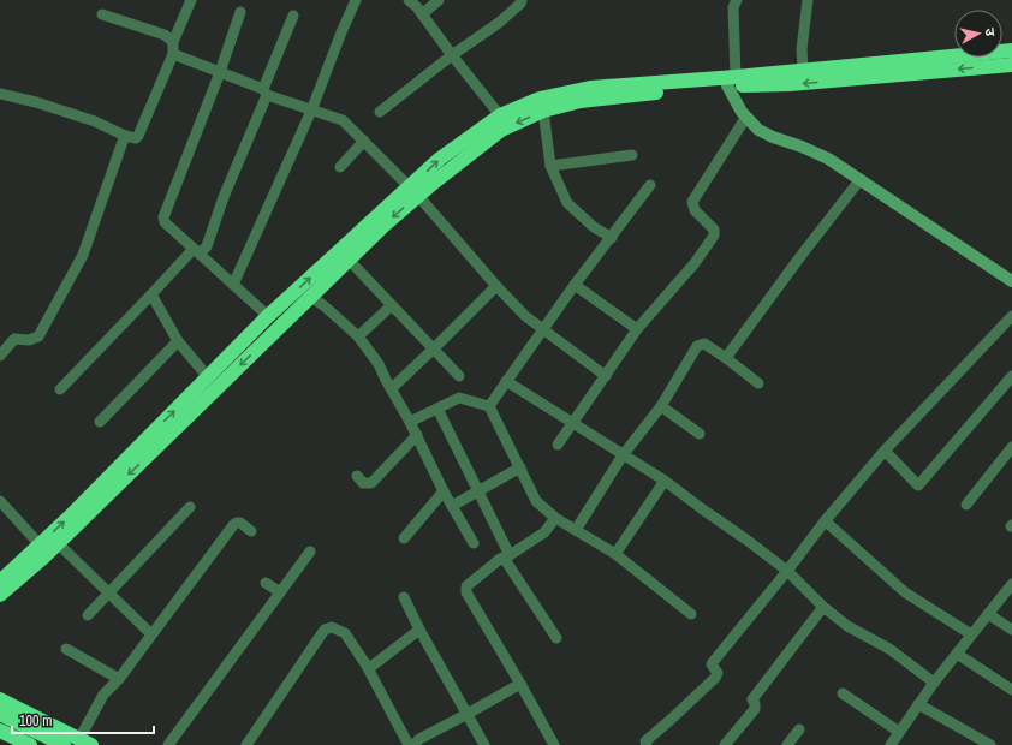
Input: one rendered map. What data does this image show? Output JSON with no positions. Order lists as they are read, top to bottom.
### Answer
{
  "scale_bar": "100 m",
  "north": "right"
}
